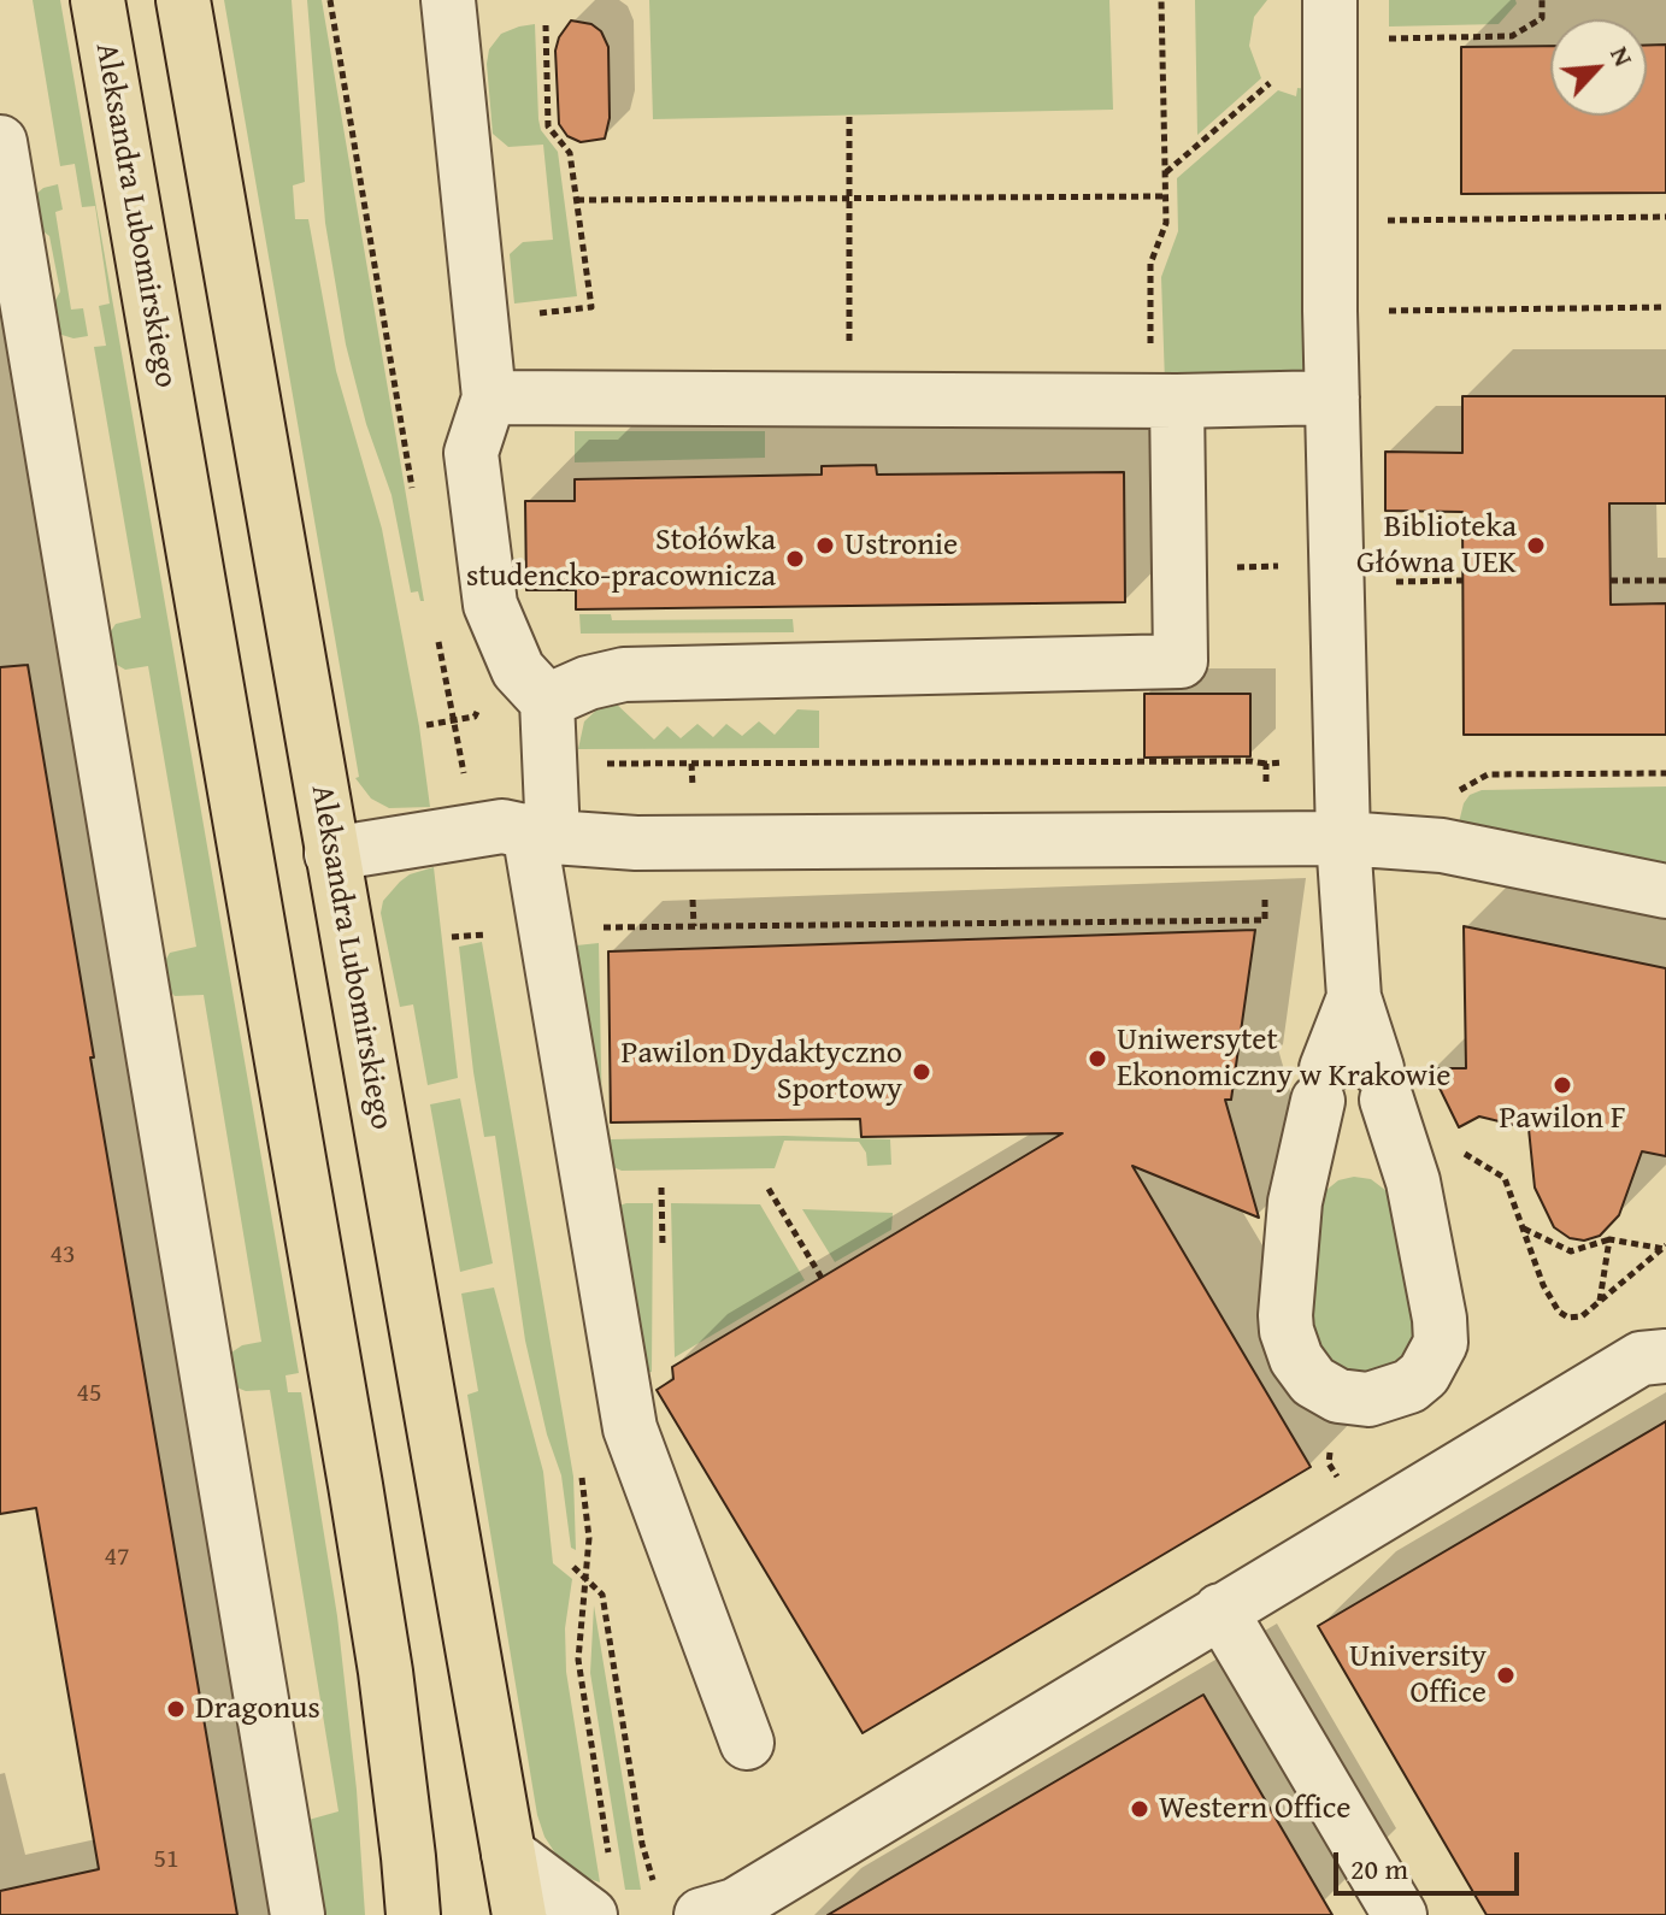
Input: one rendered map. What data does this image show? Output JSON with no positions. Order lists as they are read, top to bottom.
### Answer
{
  "streets": {
    "main road": ["Aleksandra Lubomirskiego"]
  },
  "places": [
    "Ustronie",
    "Biblioteka Główna UEK",
    "Stołówka studencko-pracownicza",
    "Uniwersytet Ekonomiczny w Krakowie",
    "Pawilon Dydaktyczno Sportowy",
    "Pawilon F",
    "University Office",
    "Dragonus",
    "Western Office"
  ],
  "house_numbers": [
    "43",
    "45",
    "47",
    "51"
  ],
  "scale_bar": "20 m",
  "north": "top right"
}
